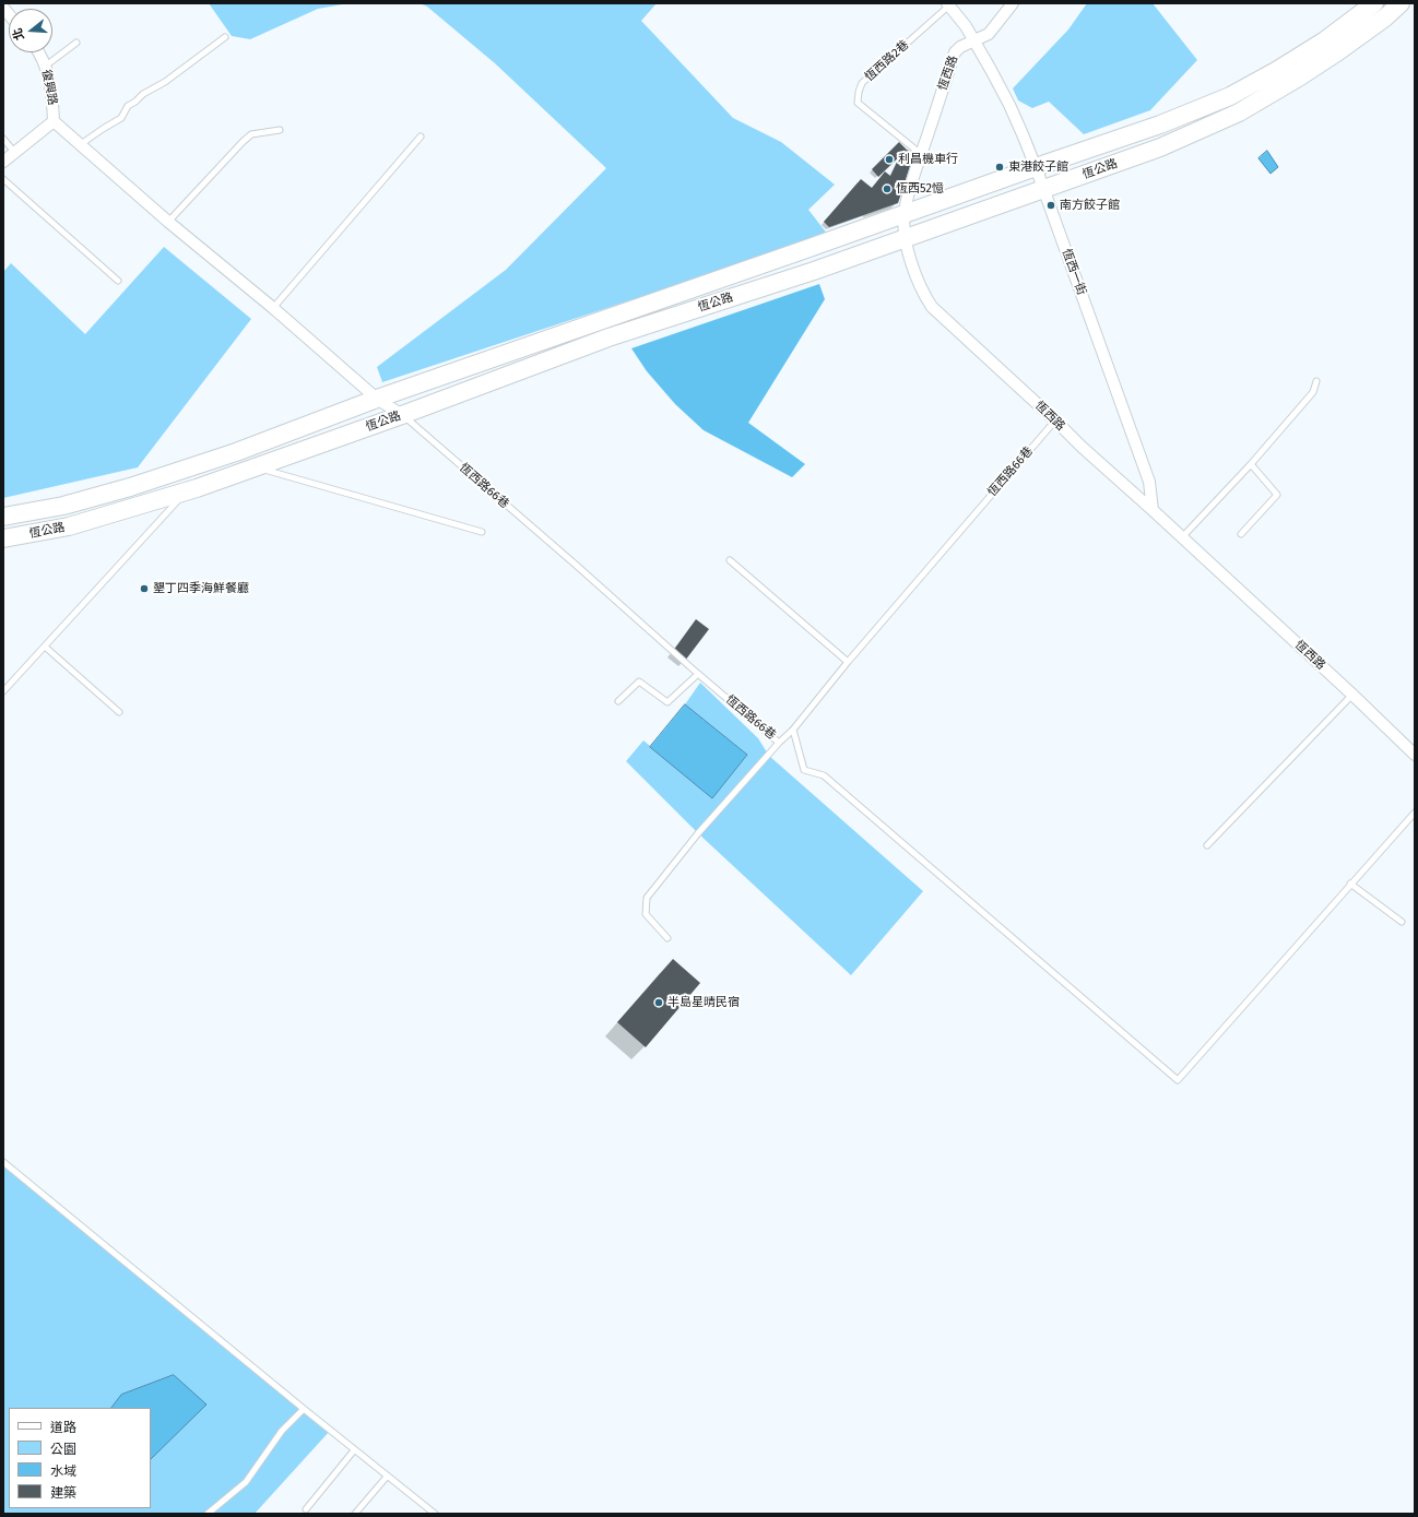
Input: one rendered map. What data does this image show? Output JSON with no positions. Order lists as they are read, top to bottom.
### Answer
{
  "streets": {
    "main road": ["恆公路"],
    "street": ["恆西路", "復興路", "恆西一街"],
    "lane": ["恆西路2巷", "恆西路66巷"]
  },
  "crossings": [
    ["恆西路2巷", "恆西路"],
    ["恆西路", "恆公路"],
    ["恆西路", "恆西一街"],
    ["恆西路", "恆西路66巷"],
    ["恆公路", "恆西一街"],
    ["恆公路", "恆西路66巷"]
  ],
  "places": [
    "利昌機車行",
    "東港餃子館",
    "恆西52憶",
    "南方餃子館",
    "墾丁四季海鮮餐廳",
    "半島星晴民宿"
  ],
  "legend": [
    "道路",
    "公園",
    "水域",
    "建築"
  ],
  "north": "left"
}
